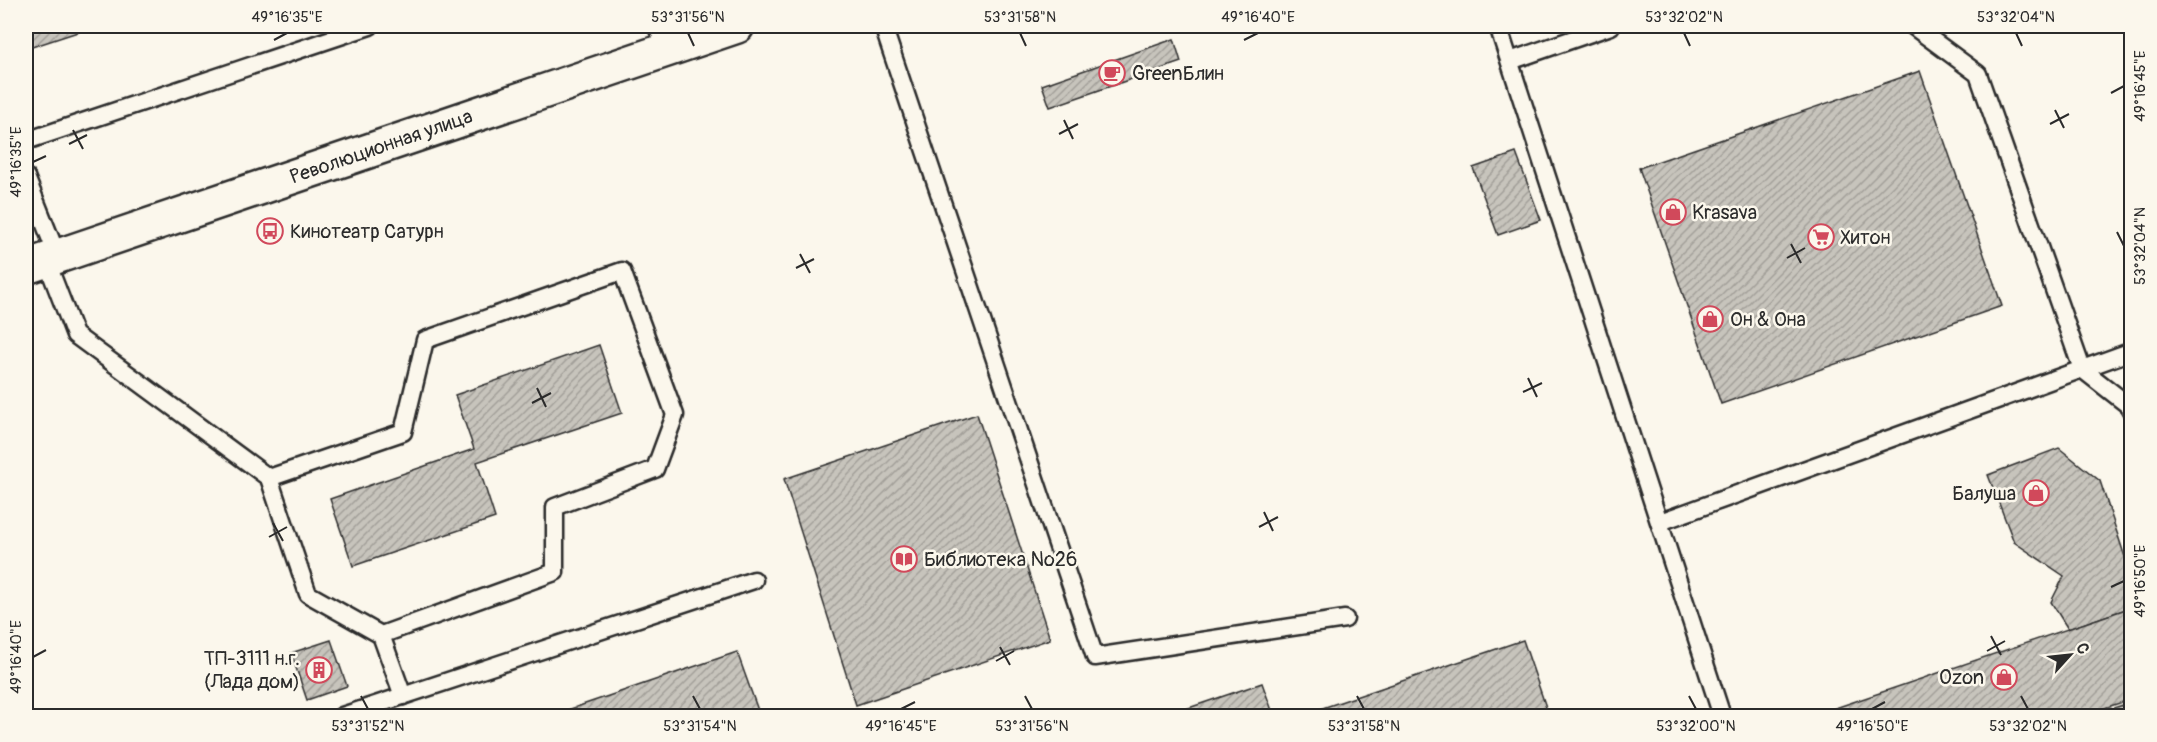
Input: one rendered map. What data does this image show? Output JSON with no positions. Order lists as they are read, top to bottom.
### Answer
{
  "streets": {
    "main road": ["Революционная улица"]
  },
  "places": {
    "cafe": ["GreenБлин"],
    "shop": [
      "Krasava",
      "Он & Она",
      "Балуша",
      "Ozon"
    ],
    "bus stop": ["Кинотеатр Сатурн"],
    "supermarket": ["Хитон"],
    "library": ["Библиотека №26"],
    "building": ["ТП-3111 н.г. (Лада дом)"]
  },
  "north": "top right",
  "coordinates": [
    "49°16'35\"E",
    "53°31'56\"N",
    "53°31'58\"N",
    "49°16'40\"E",
    "53°32'02\"N",
    "53°32'04\"N",
    "49°16'45\"E",
    "49°16'50\"E",
    "53°31'52\"N",
    "53°31'54\"N",
    "53°32'00\"N"
  ]
}
